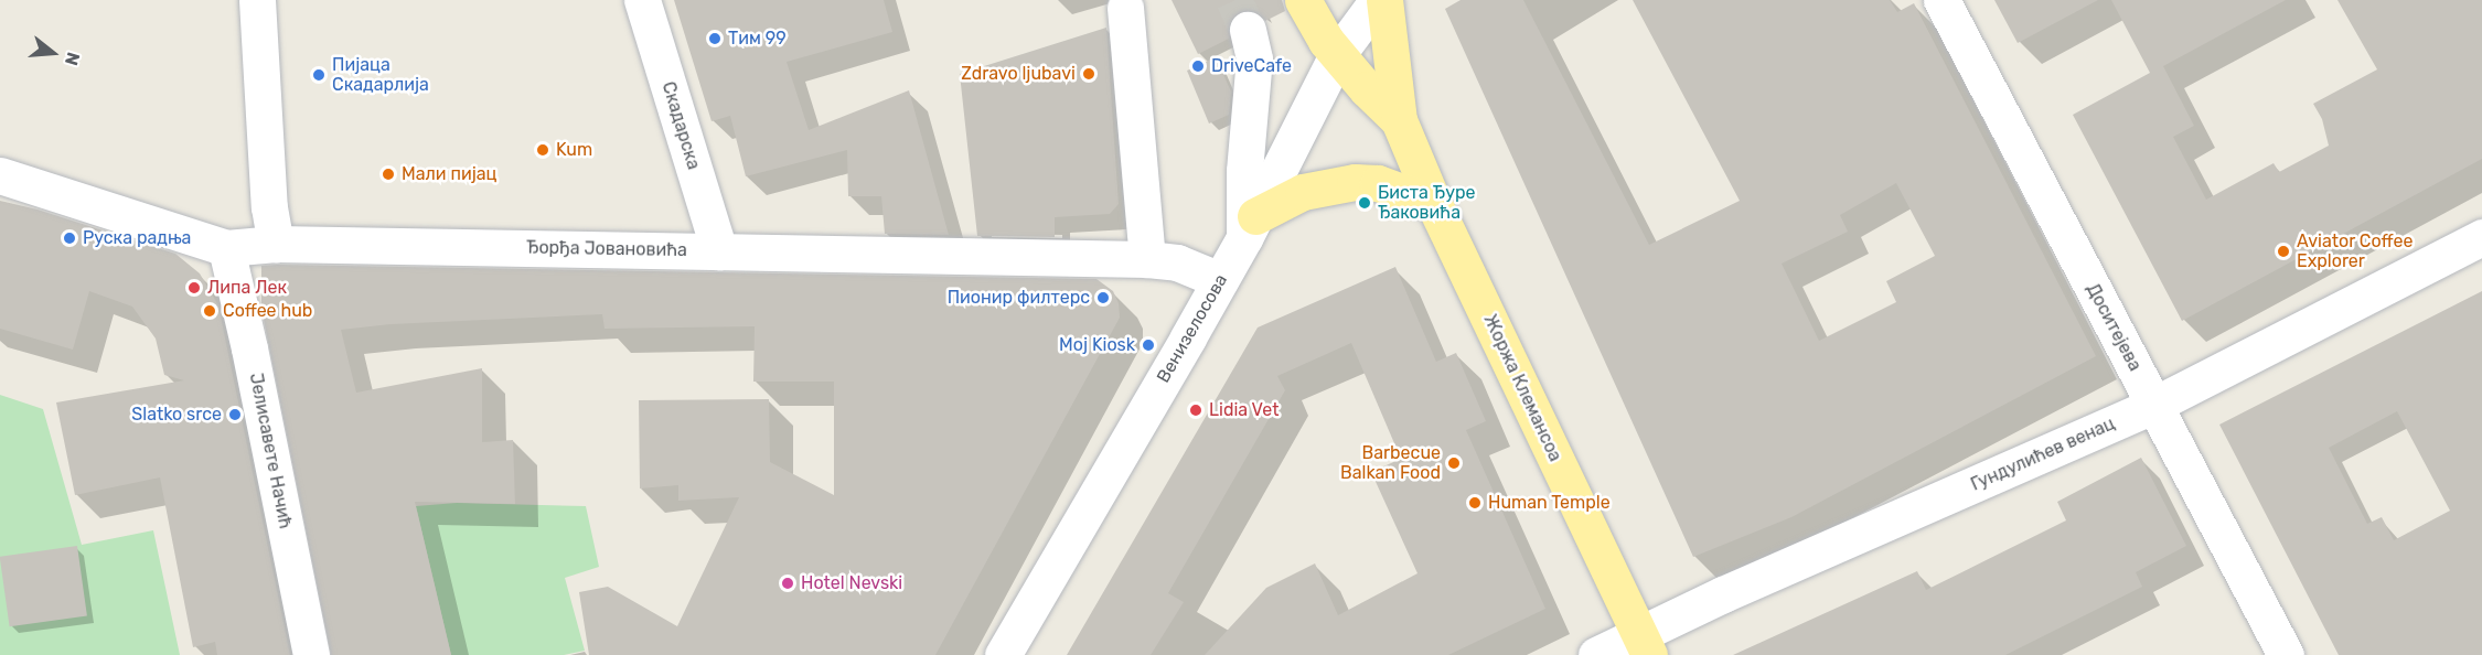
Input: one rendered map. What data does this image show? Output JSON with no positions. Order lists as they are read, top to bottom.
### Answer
{
  "streets": {
    "main road": ["Жоржа Клемансоа"],
    "street": [
      "Скадарска",
      "Ђорђа Јовановића",
      "Доситејева",
      "Венизелосова",
      "Јелисавете Начић",
      "Гундулићев венац"
    ]
  },
  "crossings": [
    ["Скадарска", "Ђорђа Јовановића"],
    ["Ђорђа Јовановића", "Венизелосова"],
    ["Ђорђа Јовановића", "Јелисавете Начић"],
    ["Доситејева", "Гундулићев венац"],
    ["Венизелосова", "Жоржа Клемансоа"],
    ["Жоржа Клемансоа", "Гундулићев венац"]
  ],
  "places": [
    "Тим 99",
    "DriveCafe",
    "Zdravo ljubavi",
    "Пијаца Скадарлија",
    "Kum",
    "Мали пијац",
    "Биста Ђуре Ђаковића",
    "Руска радња",
    "Aviator Coffee Explorer",
    "Липа Лек",
    "Пионир филтерс",
    "Coffee hub",
    "Moj Kiosk",
    "Lidia Vet",
    "Slatko srce",
    "Barbecue Balkan Food",
    "Human Temple",
    "Hotel Nevski"
  ],
  "north": "right"
}
